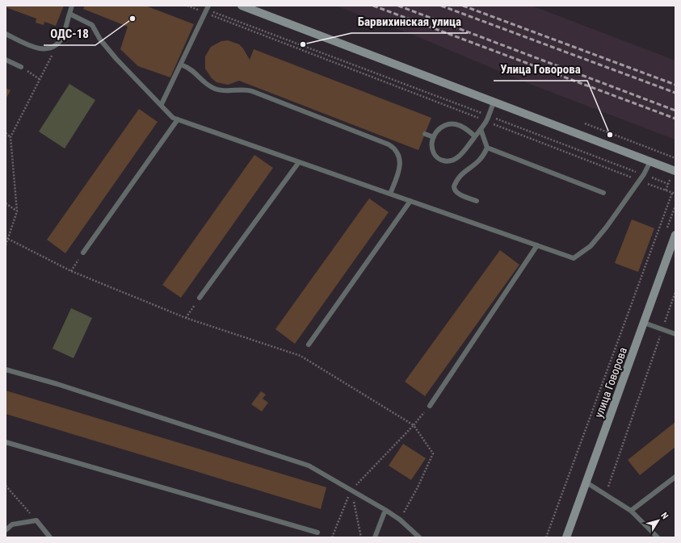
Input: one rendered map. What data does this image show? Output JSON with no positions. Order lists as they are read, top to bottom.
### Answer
{
  "streets": {
    "street": ["улица Говорова"]
  },
  "places": ["ОДС-18", "Барвихинская улица", "Улица Говорова"],
  "north": "top right"
}
